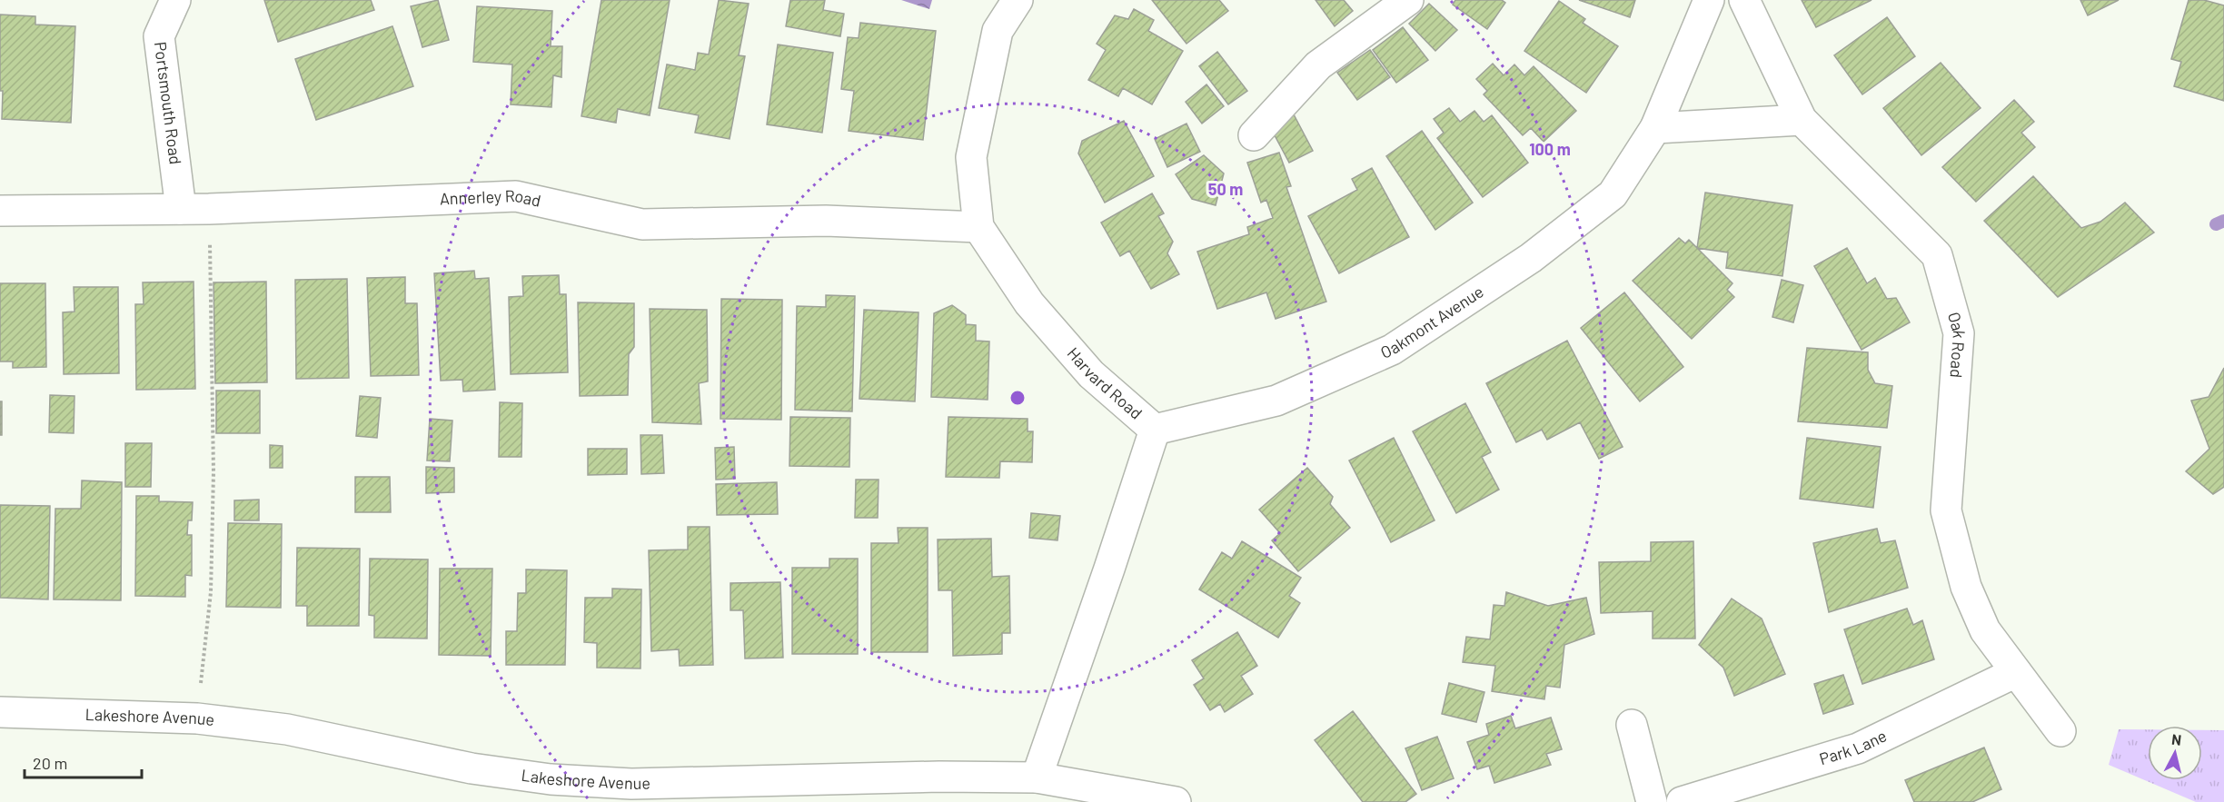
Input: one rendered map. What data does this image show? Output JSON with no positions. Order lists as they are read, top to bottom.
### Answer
{
  "streets": {
    "street": [
      "Portsmouth Road",
      "Annerley Road",
      "Oakmont Avenue",
      "Oak Road",
      "Harvard Road",
      "Lakeshore Avenue",
      "Park Lane"
    ]
  },
  "crossings": [
    ["Portsmouth Road", "Annerley Road"],
    ["Annerley Road", "Harvard Road"],
    ["Oakmont Avenue", "Harvard Road"],
    ["Oak Road", "Park Lane"],
    ["Harvard Road", "Lakeshore Avenue"]
  ],
  "scale_bar": "20 m",
  "north": "top",
  "rings": ["100 m", "50 m"]
}
